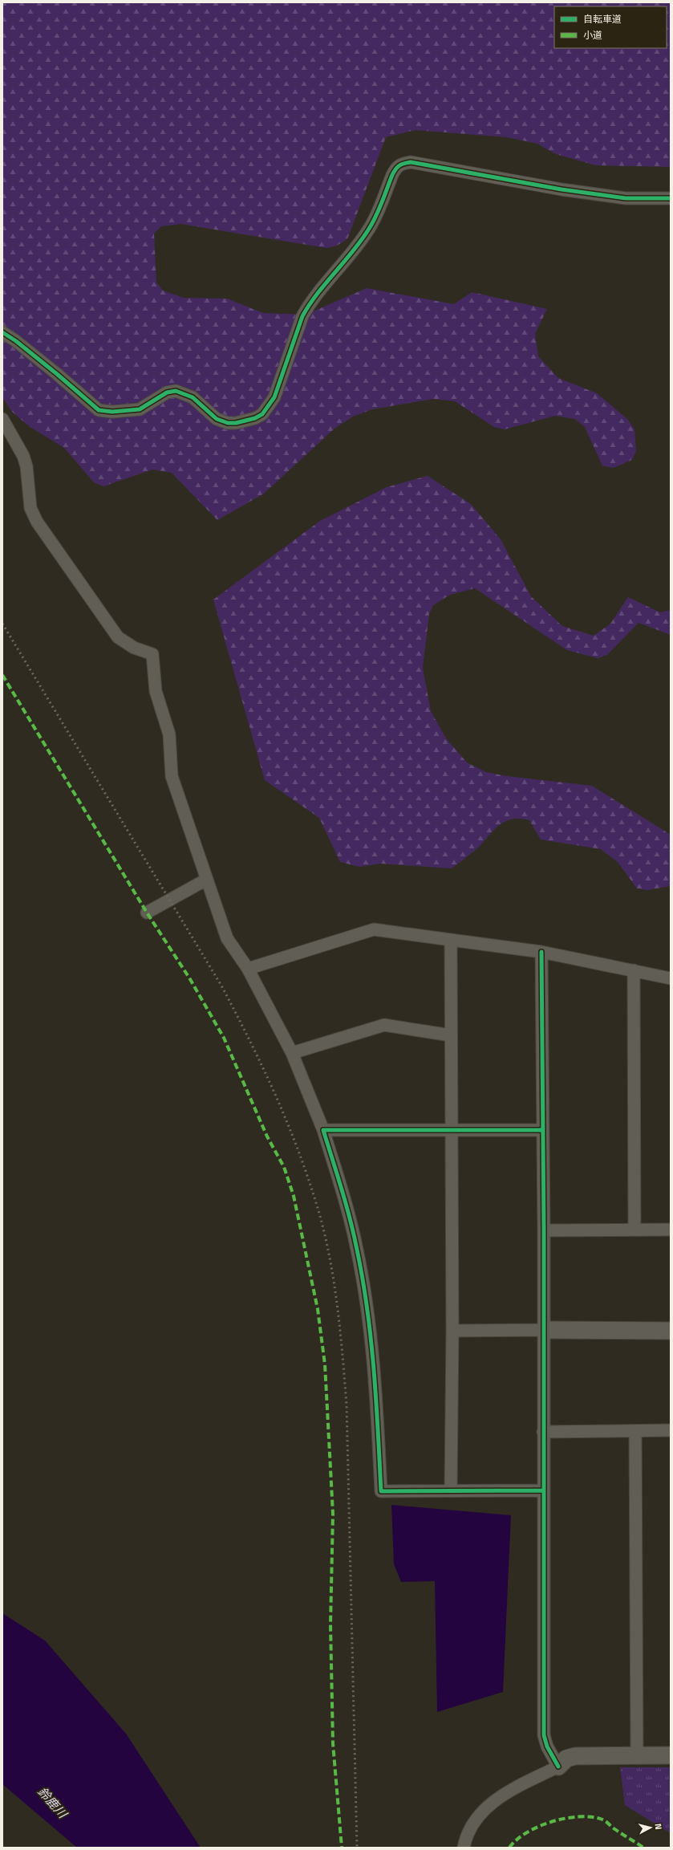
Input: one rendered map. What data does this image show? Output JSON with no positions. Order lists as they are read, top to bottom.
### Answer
{
  "water": ["鈴鹿川"],
  "legend": ["自転車道", "小道"],
  "north": "right"
}
